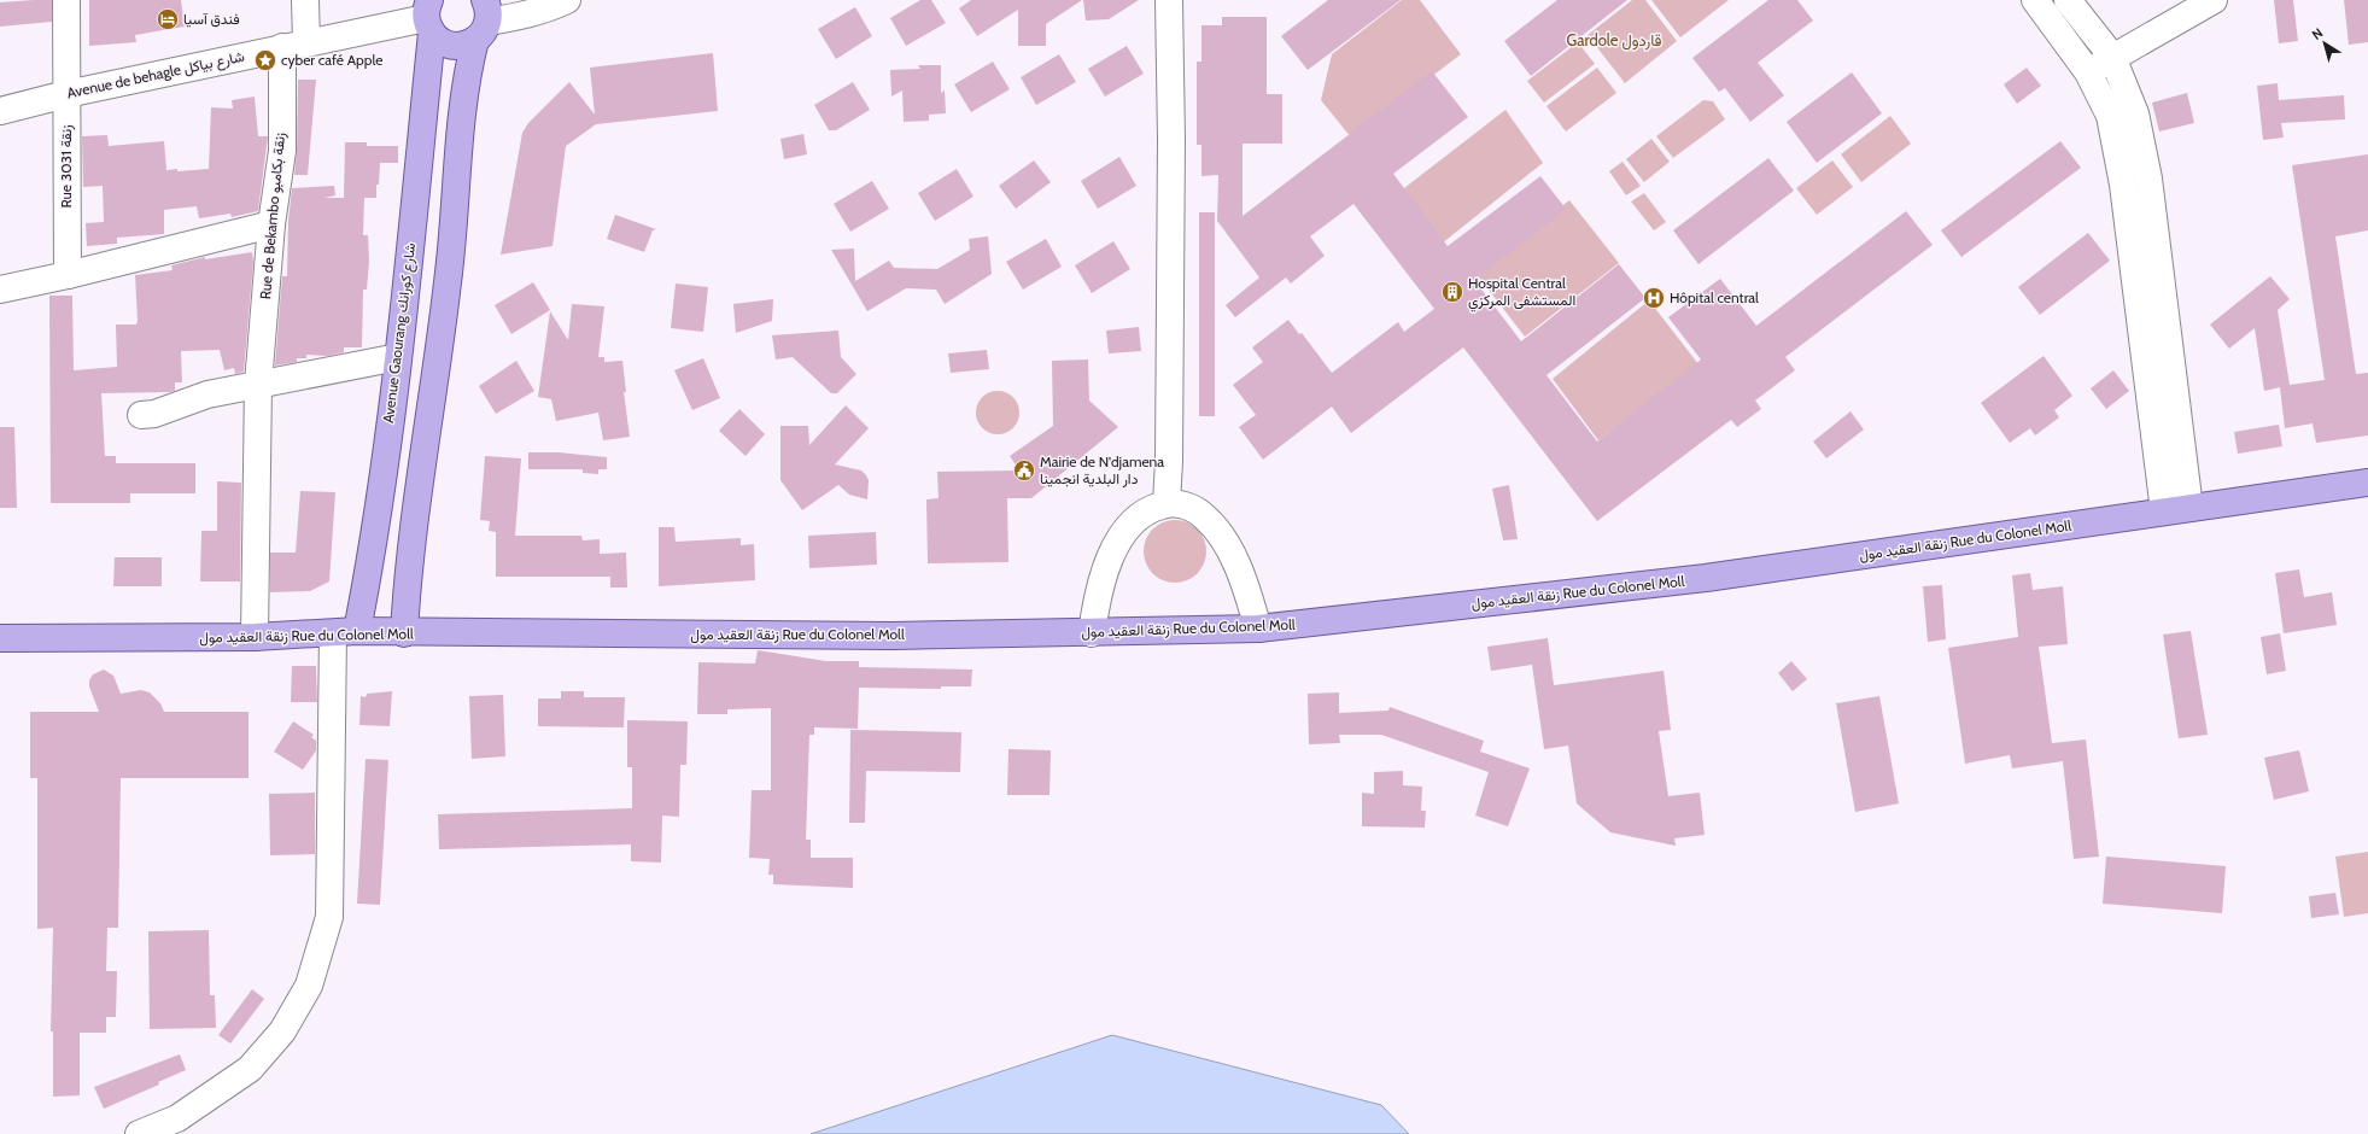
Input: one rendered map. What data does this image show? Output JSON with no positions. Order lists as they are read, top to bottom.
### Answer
{
  "streets": {
    "main road": ["Avenue Gaourang شارع كورانك", "زنقة العقيد مول Rue du Colonel Moll"],
    "street": ["Avenue de behagle شارع بياكل", "Rue 3031 زنقة", "Rue de Bekambo زنقة بكامبو"]
  },
  "crossings": [
    ["Avenue de behagle شارع بياكل", "Rue 3031 زنقة"],
    ["Avenue de behagle شارع بياكل", "Rue de Bekambo زنقة بكامبو"],
    ["Avenue de behagle شارع بياكل", "Avenue Gaourang شارع كورانك"],
    ["Rue de Bekambo زنقة بكامبو", "زنقة العقيد مول Rue du Colonel Moll"],
    ["Avenue Gaourang شارع كورانك", "زنقة العقيد مول Rue du Colonel Moll"]
  ],
  "districts": ["Gardole قاردول"],
  "places": {
    "hotel": ["فندق آسيا"],
    "place": ["cyber café Apple"],
    "building": ["Hospital Central المستشفى المركزي"],
    "hospital": ["Hôpital central"],
    "public building": ["Mairie de N'djamena دار البلدية انجمينا"]
  },
  "north": "top left"
}
